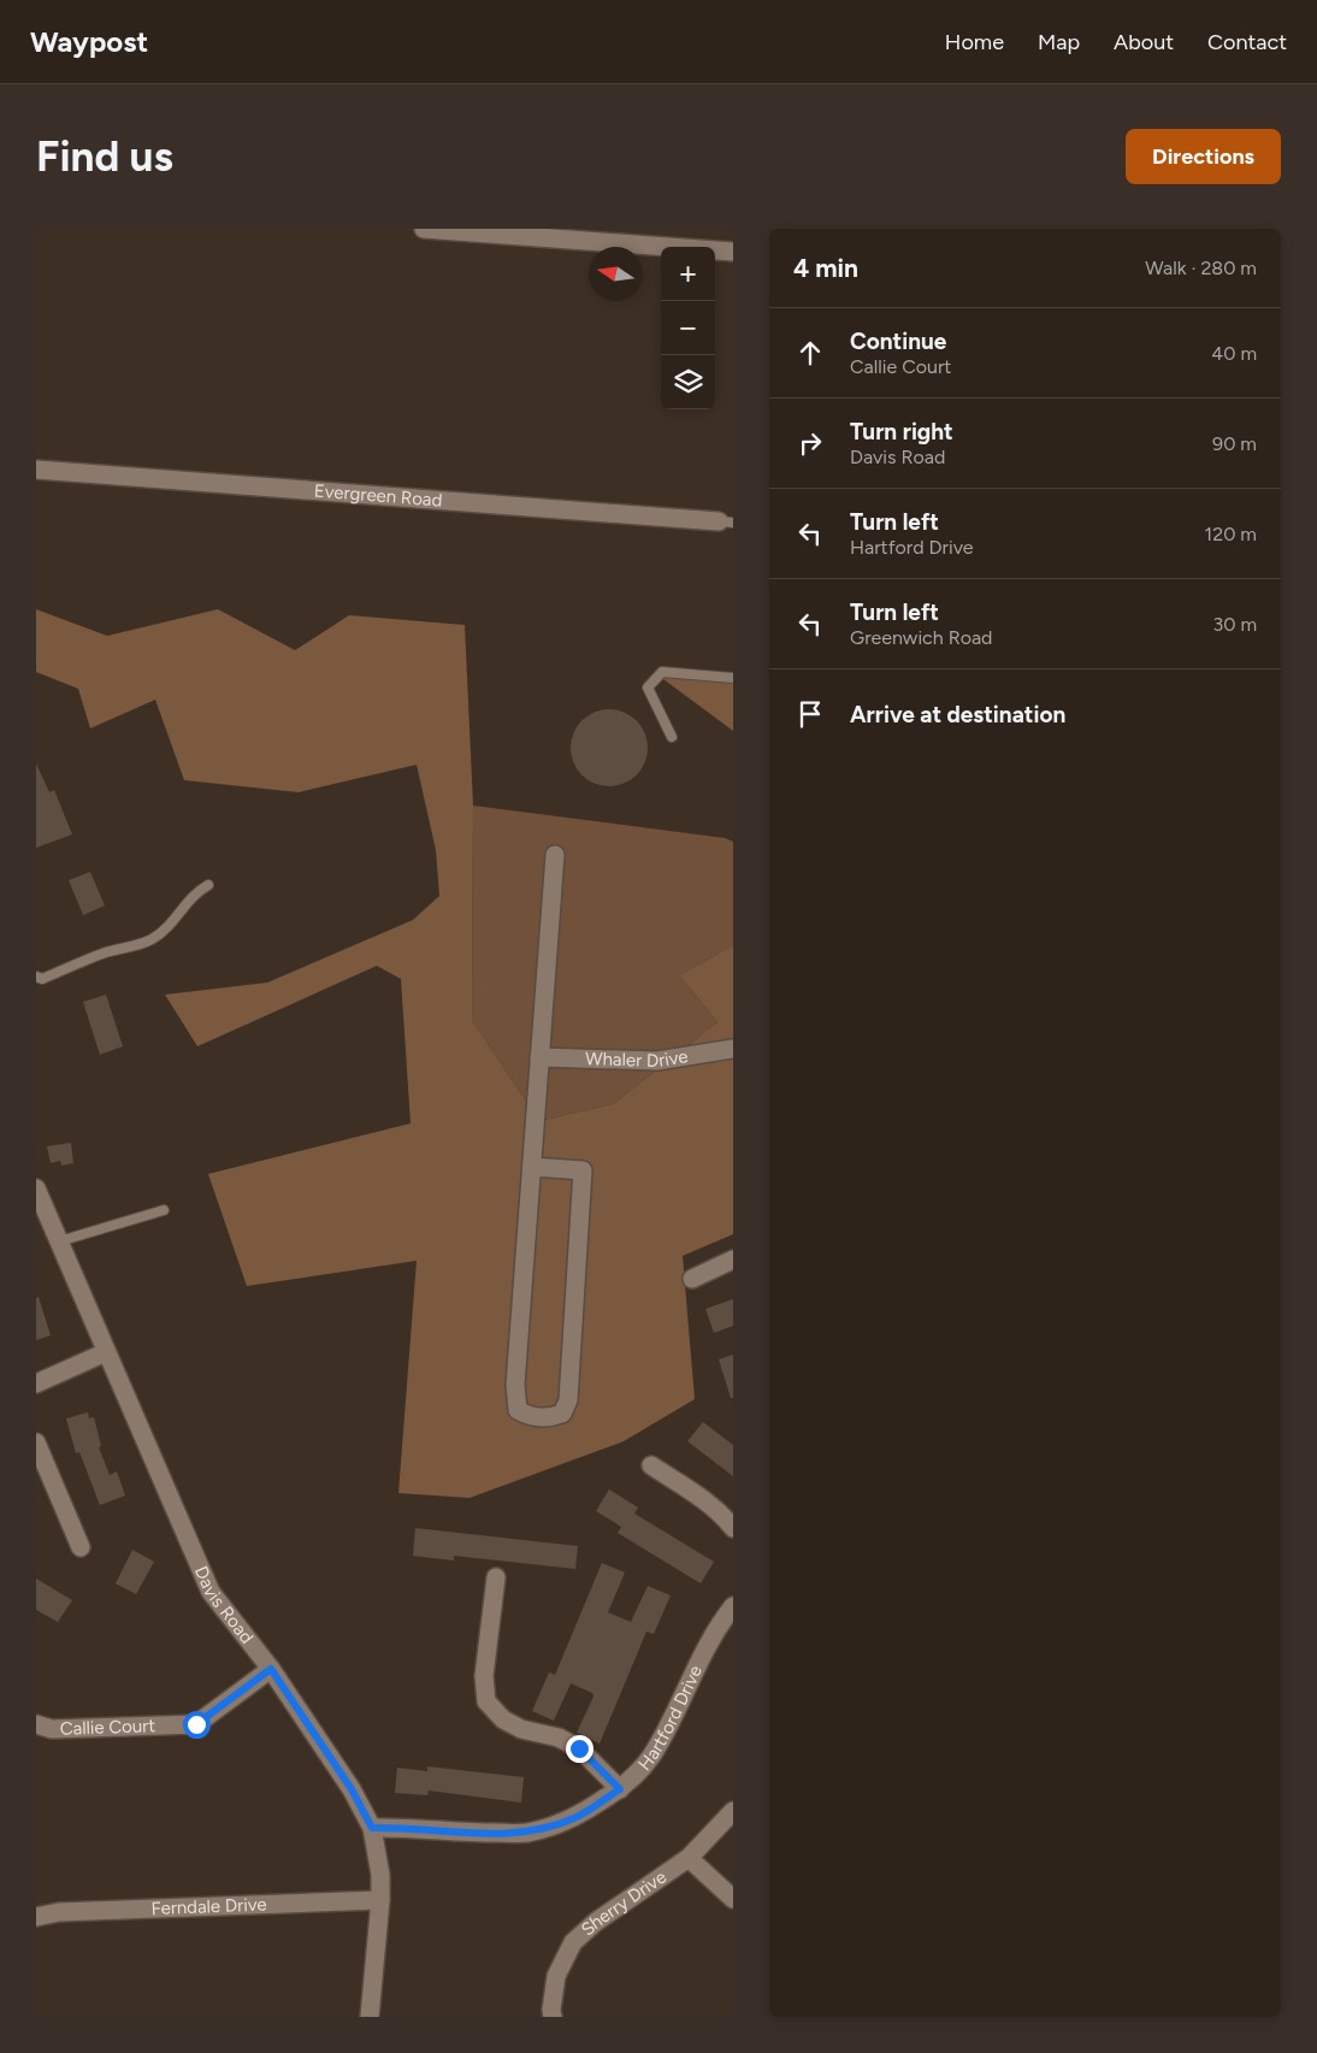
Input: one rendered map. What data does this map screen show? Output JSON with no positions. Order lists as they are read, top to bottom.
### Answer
{
  "streets": {
    "street": [
      "Evergreen Road",
      "Whaler Drive",
      "Davis Road",
      "Hartford Drive",
      "Callie Court",
      "Sherry Drive",
      "Ferndale Drive"
    ]
  },
  "crossings": [
    ["Davis Road", "Hartford Drive"],
    ["Davis Road", "Callie Court"],
    ["Davis Road", "Ferndale Drive"]
  ],
  "north": "left",
  "page": {
    "header": "Waypost",
    "nav": [
      "Home",
      "Map",
      "About",
      "Contact"
    ],
    "buttons": "Directions",
    "title": "Find us",
    "heading": ["4 min", "Walk · 280 m"],
    "map_buttons": ["+", "−"],
    "list": [
      ["Continue", "Callie Court", "40 m"],
      ["Turn right", "Davis Road", "90 m"],
      ["Turn left", "Hartford Drive", "120 m"],
      ["Turn left", "Greenwich Road", "30 m"],
      "Arrive at destination"
    ]
  }
}
